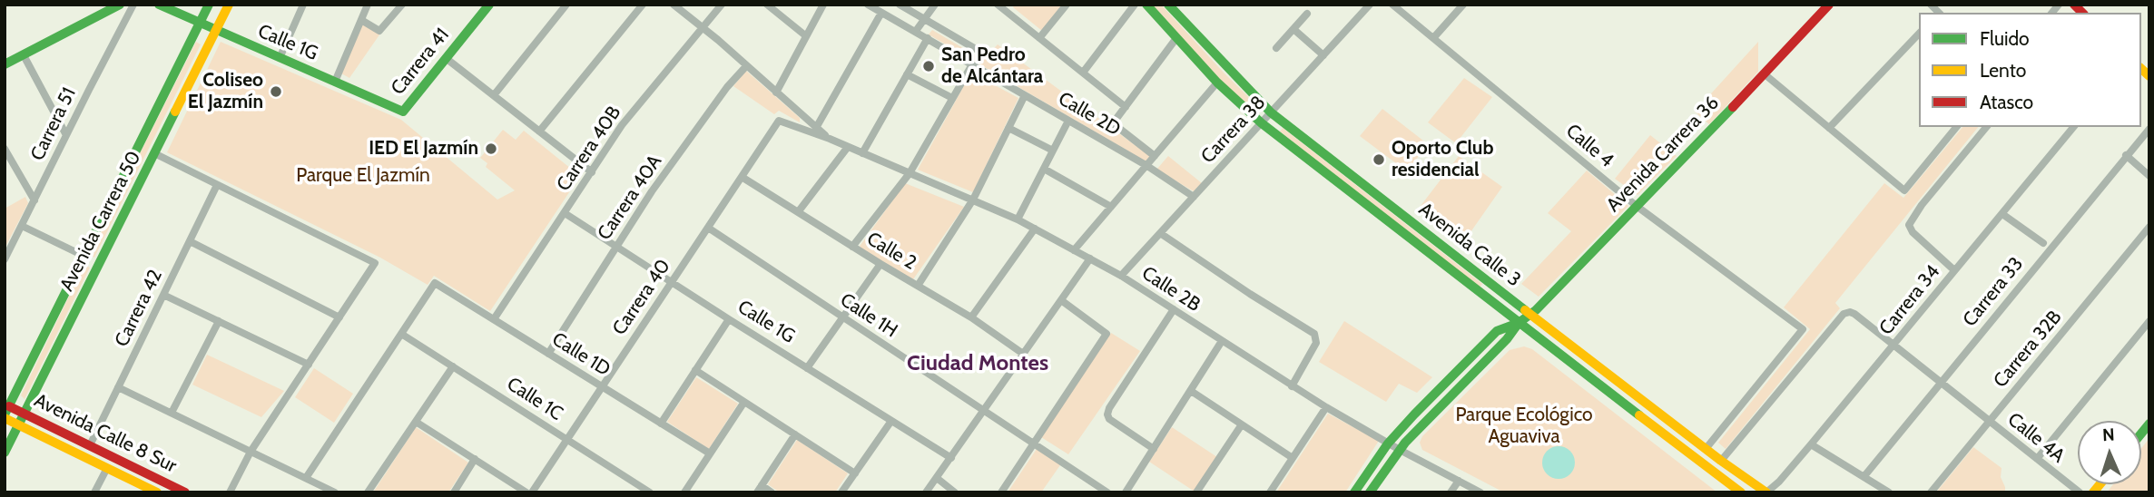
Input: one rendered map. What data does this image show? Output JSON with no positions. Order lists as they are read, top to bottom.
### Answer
{
  "streets": {
    "main road": [
      "Calle 1G",
      "Carrera 41",
      "Avenida Carrera 36",
      "Avenida Carrera 50",
      "Avenida Calle 3",
      "Avenida Calle 8 Sur"
    ],
    "street": [
      "Calle 2D",
      "Carrera 51",
      "Carrera 38",
      "Calle 4",
      "Carrera 40B",
      "Carrera 40A",
      "Calle 2",
      "Calle 2B",
      "Carrera 33",
      "Carrera 40",
      "Carrera 34",
      "Carrera 42",
      "Calle 1H",
      "Carrera 32B",
      "Calle 1D",
      "Calle 1C",
      "Calle 4A"
    ]
  },
  "crossings": [
    ["Calle 1G", "Carrera 41"],
    ["Calle 1G", "Carrera 40B"],
    ["Calle 1G", "Carrera 40A"],
    ["Calle 1G", "Avenida Carrera 50"],
    ["Calle 1G", "Carrera 40"],
    ["Calle 2D", "Carrera 38"],
    ["Carrera 38", "Avenida Calle 3"],
    ["Carrera 38", "Calle 2B"],
    ["Calle 4", "Avenida Carrera 36"],
    ["Calle 4", "Avenida Calle 3"],
    ["Carrera 40B", "Calle 2B"],
    ["Carrera 40B", "Calle 1D"],
    ["Avenida Carrera 36", "Avenida Calle 3"],
    ["Avenida Carrera 36", "Calle 2B"],
    ["Carrera 40A", "Calle 2B"],
    ["Carrera 40A", "Calle 1D"],
    ["Avenida Carrera 50", "Avenida Calle 8 Sur"],
    ["Avenida Calle 3", "Carrera 34"],
    ["Avenida Calle 3", "Calle 4A"],
    ["Calle 2", "Carrera 40"],
    ["Calle 2B", "Carrera 40"],
    ["Carrera 33", "Calle 4A"],
    ["Carrera 40", "Calle 1H"],
    ["Carrera 40", "Calle 1D"],
    ["Carrera 40", "Calle 1C"],
    ["Carrera 34", "Calle 4A"],
    ["Carrera 42", "Avenida Calle 8 Sur"],
    ["Carrera 32B", "Calle 4A"],
    ["Calle 1D", "Calle 1C"]
  ],
  "districts": ["Ciudad Montes"],
  "parks": ["Parque El Jazmín", "Parque Ecológico Aguaviva"],
  "places": [
    "San Pedro de Alcántara",
    "Coliseo El Jazmín",
    "IED El Jazmín",
    "Oporto Club residencial"
  ],
  "legend": ["Fluido", "Lento", "Atasco"],
  "north": "top"
}
